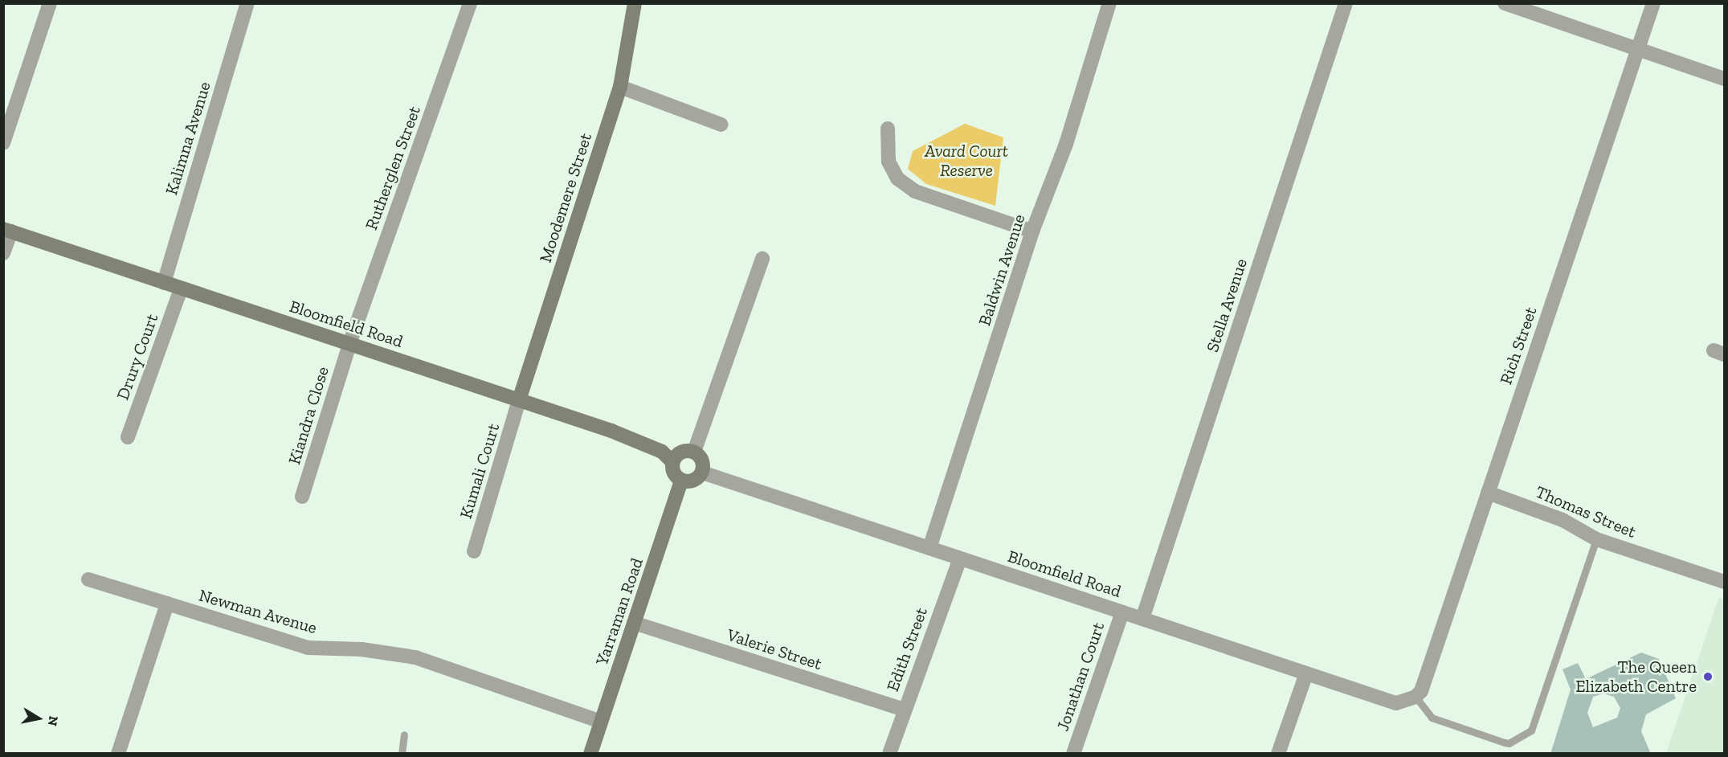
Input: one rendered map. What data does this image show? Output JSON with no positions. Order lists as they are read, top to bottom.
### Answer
{
  "streets": {
    "street": [
      "Kalimna Avenue",
      "Rutherglen Street",
      "Moodemere Street",
      "Baldwin Avenue",
      "Stella Avenue",
      "Bloomfield Road",
      "Rich Street",
      "Drury Court",
      "Kiandra Close",
      "Kumali Court",
      "Thomas Street",
      "Newman Avenue",
      "Yarraman Road",
      "Valerie Street",
      "Edith Street",
      "Jonathan Court"
    ]
  },
  "crossings": [
    ["Kalimna Avenue", "Bloomfield Road"],
    ["Rutherglen Street", "Bloomfield Road"],
    ["Rutherglen Street", "Kiandra Close"],
    ["Moodemere Street", "Bloomfield Road"],
    ["Moodemere Street", "Kumali Court"],
    ["Baldwin Avenue", "Bloomfield Road"],
    ["Stella Avenue", "Bloomfield Road"],
    ["Bloomfield Road", "Rich Street"],
    ["Bloomfield Road", "Drury Court"],
    ["Bloomfield Road", "Kiandra Close"],
    ["Bloomfield Road", "Kumali Court"],
    ["Bloomfield Road", "Yarraman Road"],
    ["Bloomfield Road", "Edith Street"],
    ["Bloomfield Road", "Jonathan Court"],
    ["Rich Street", "Thomas Street"],
    ["Newman Avenue", "Yarraman Road"],
    ["Yarraman Road", "Valerie Street"],
    ["Valerie Street", "Edith Street"]
  ],
  "parks": ["Avard Court Reserve"],
  "places": ["The Queen Elizabeth Centre"],
  "north": "right"
}
